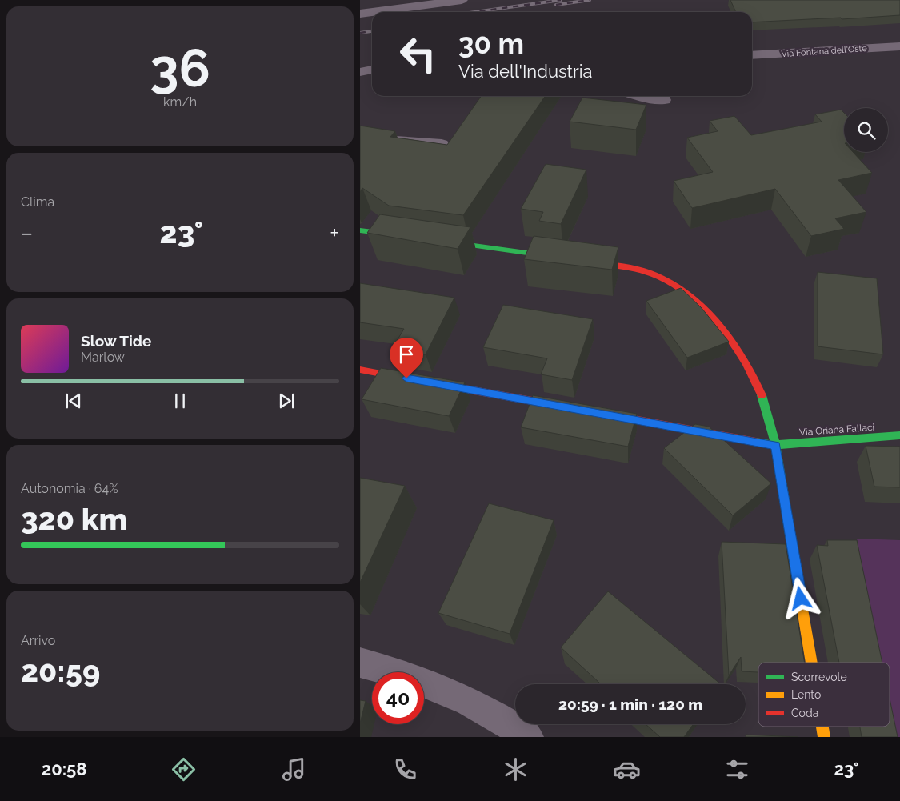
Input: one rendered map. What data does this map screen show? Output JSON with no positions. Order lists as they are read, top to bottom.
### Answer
{
  "streets": {
    "street": ["Via Fontana dell'Oste", "Via Oriana Fallaci"]
  },
  "legend": ["Scorrevole", "Lento", "Coda"],
  "page": {
    "tile": [
      ["36", "km/h"],
      "Clima",
      ["Autonomia · 64%", "320 km"],
      ["Arrivo", "20:59"]
    ],
    "turn": ["30 m", "Via dell'Industria"],
    "heat": ["−", "23°", "+"],
    "song": ["Slow Tide", "Marlow"],
    "limit": "40",
    "trip": "20:59 · 1 min · 120 m",
    "tabs": ["20:58", "23°"]
  }
}
